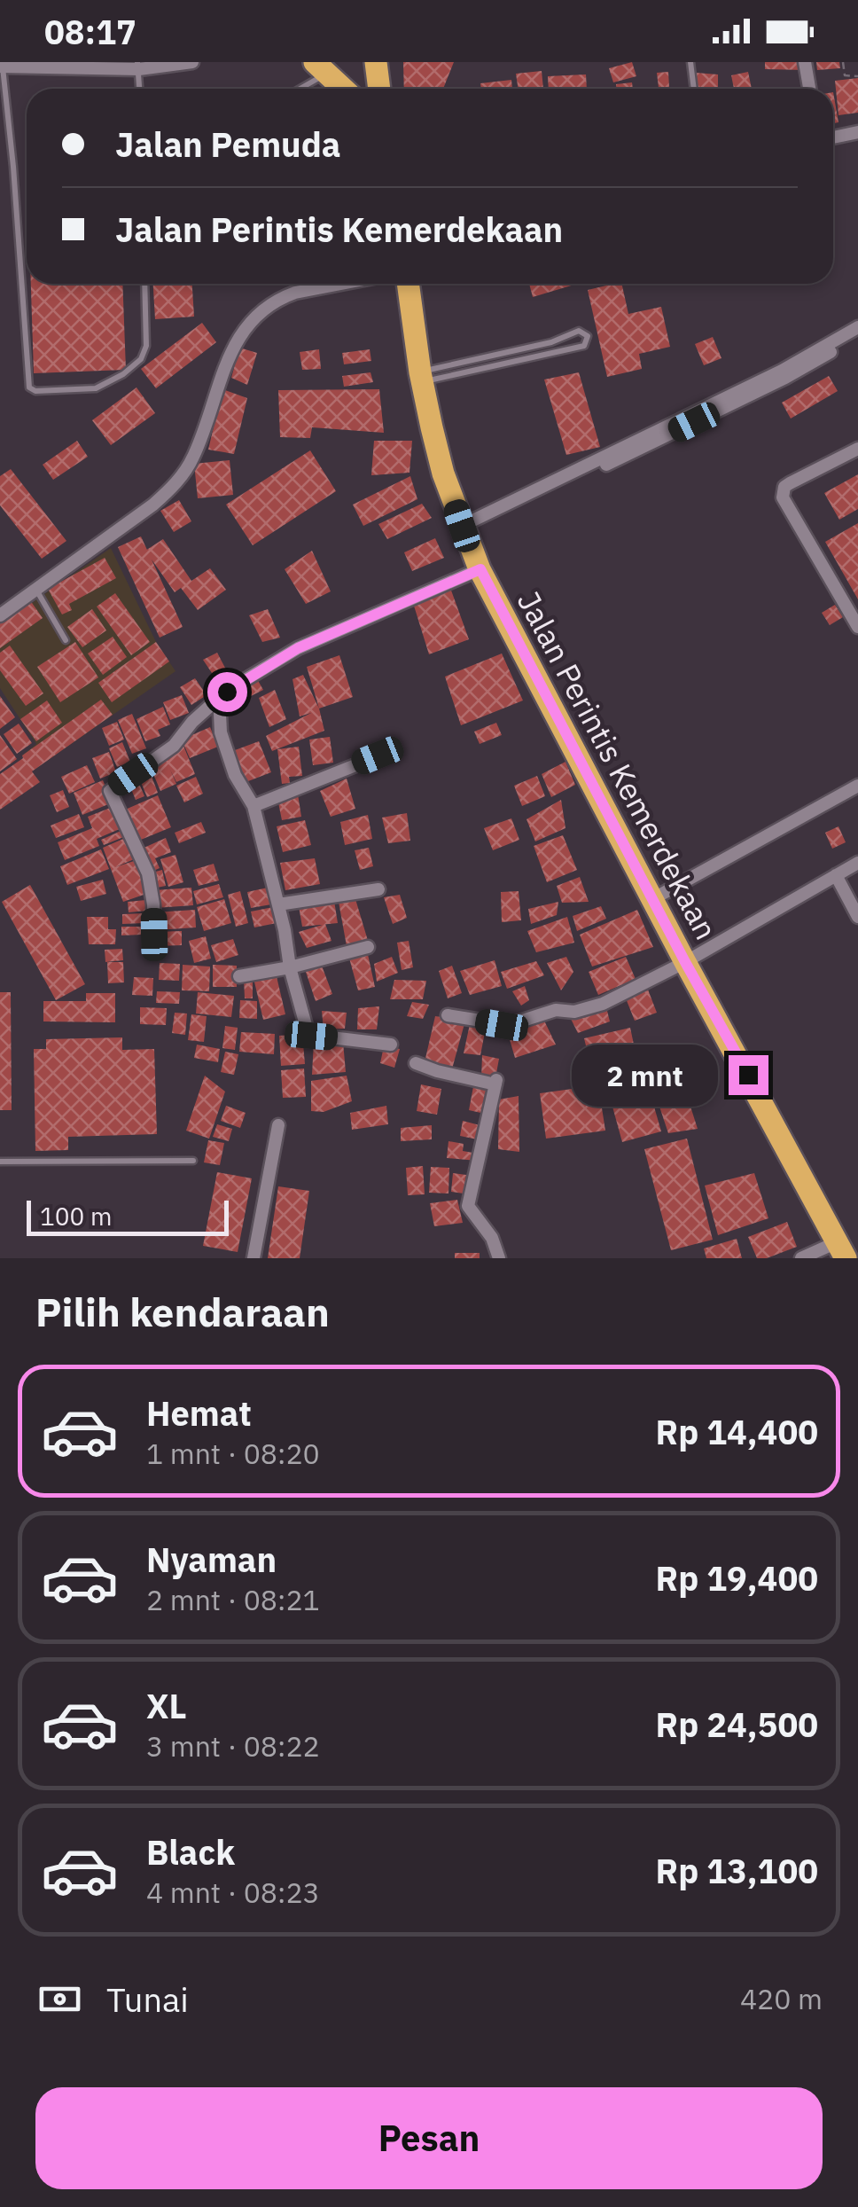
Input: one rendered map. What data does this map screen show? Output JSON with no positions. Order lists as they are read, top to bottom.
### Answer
{
  "streets": {
    "highway": ["Jalan Perintis Kemerdekaan"]
  },
  "scale_bar": "100 m",
  "page": {
    "status": "08:17",
    "banner": ["Jalan Pemuda", "Jalan Perintis Kemerdekaan"],
    "bubble": "2 mnt",
    "scale": "100 m",
    "heading": "Pilih kendaraan",
    "list": [
      {
        "name": "Hemat",
        "note": "1 mnt · 08:20",
        "value": "Rp 14,400"
      },
      {
        "name": "Nyaman",
        "note": "2 mnt · 08:21",
        "value": "Rp 19,400"
      },
      {
        "name": "XL",
        "note": "3 mnt · 08:22",
        "value": "Rp 24,500"
      },
      {
        "name": "Black",
        "note": "4 mnt · 08:23",
        "value": "Rp 13,100"
      }
    ],
    "pay": ["Tunai", "420 m"],
    "buttons": "Pesan"
  }
}
